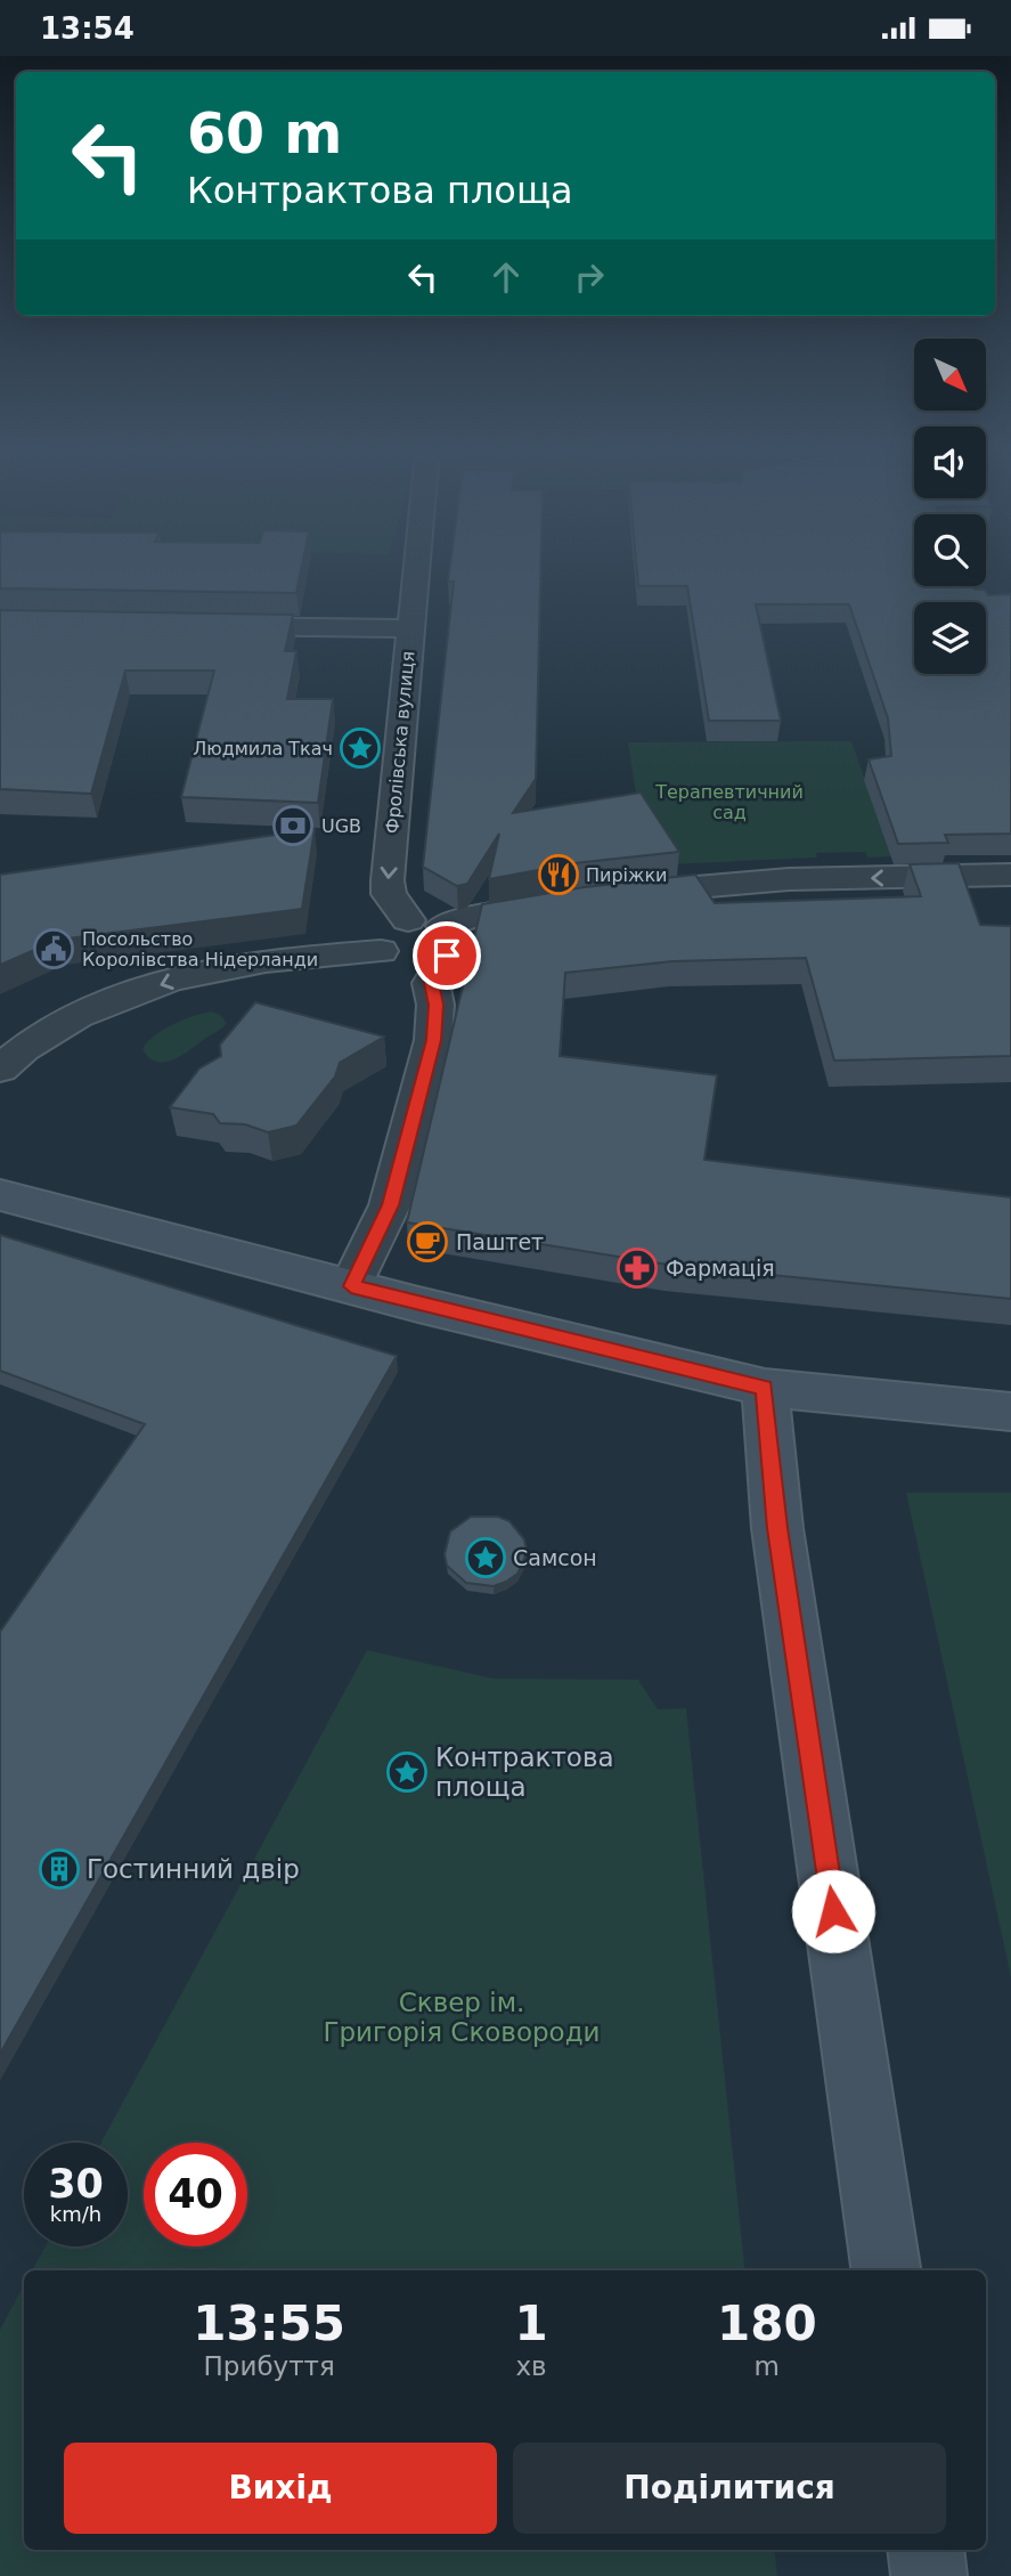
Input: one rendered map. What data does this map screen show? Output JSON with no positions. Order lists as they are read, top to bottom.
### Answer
{
  "streets": {
    "street": ["Фролівська вулиця"]
  },
  "one_way": ["Фролівська вулиця"],
  "parks": ["Терапевтичний сад", "Сквер ім. Григорія Сковороди"],
  "places": {
    "place": ["Людмила Ткач", "Самсон", "Контрактова площа"],
    "bank": ["UGB"],
    "restaurant": ["Пиріжки"],
    "public building": ["Посольство Королівства Нідерланди"],
    "cafe": ["Паштет"],
    "pharmacy": ["Фармація"],
    "building": ["Гостинний двір"]
  },
  "north": "bottom right",
  "page": {
    "status": "13:54",
    "turn": ["60 m", "Контрактова площа"],
    "speed": "30 km/h",
    "limit": "40",
    "eta": [
      "13:55",
      "Прибуття",
      "1",
      "хв",
      "180",
      "m"
    ],
    "buttons": ["Вихід", "Поділитися"]
  }
}
